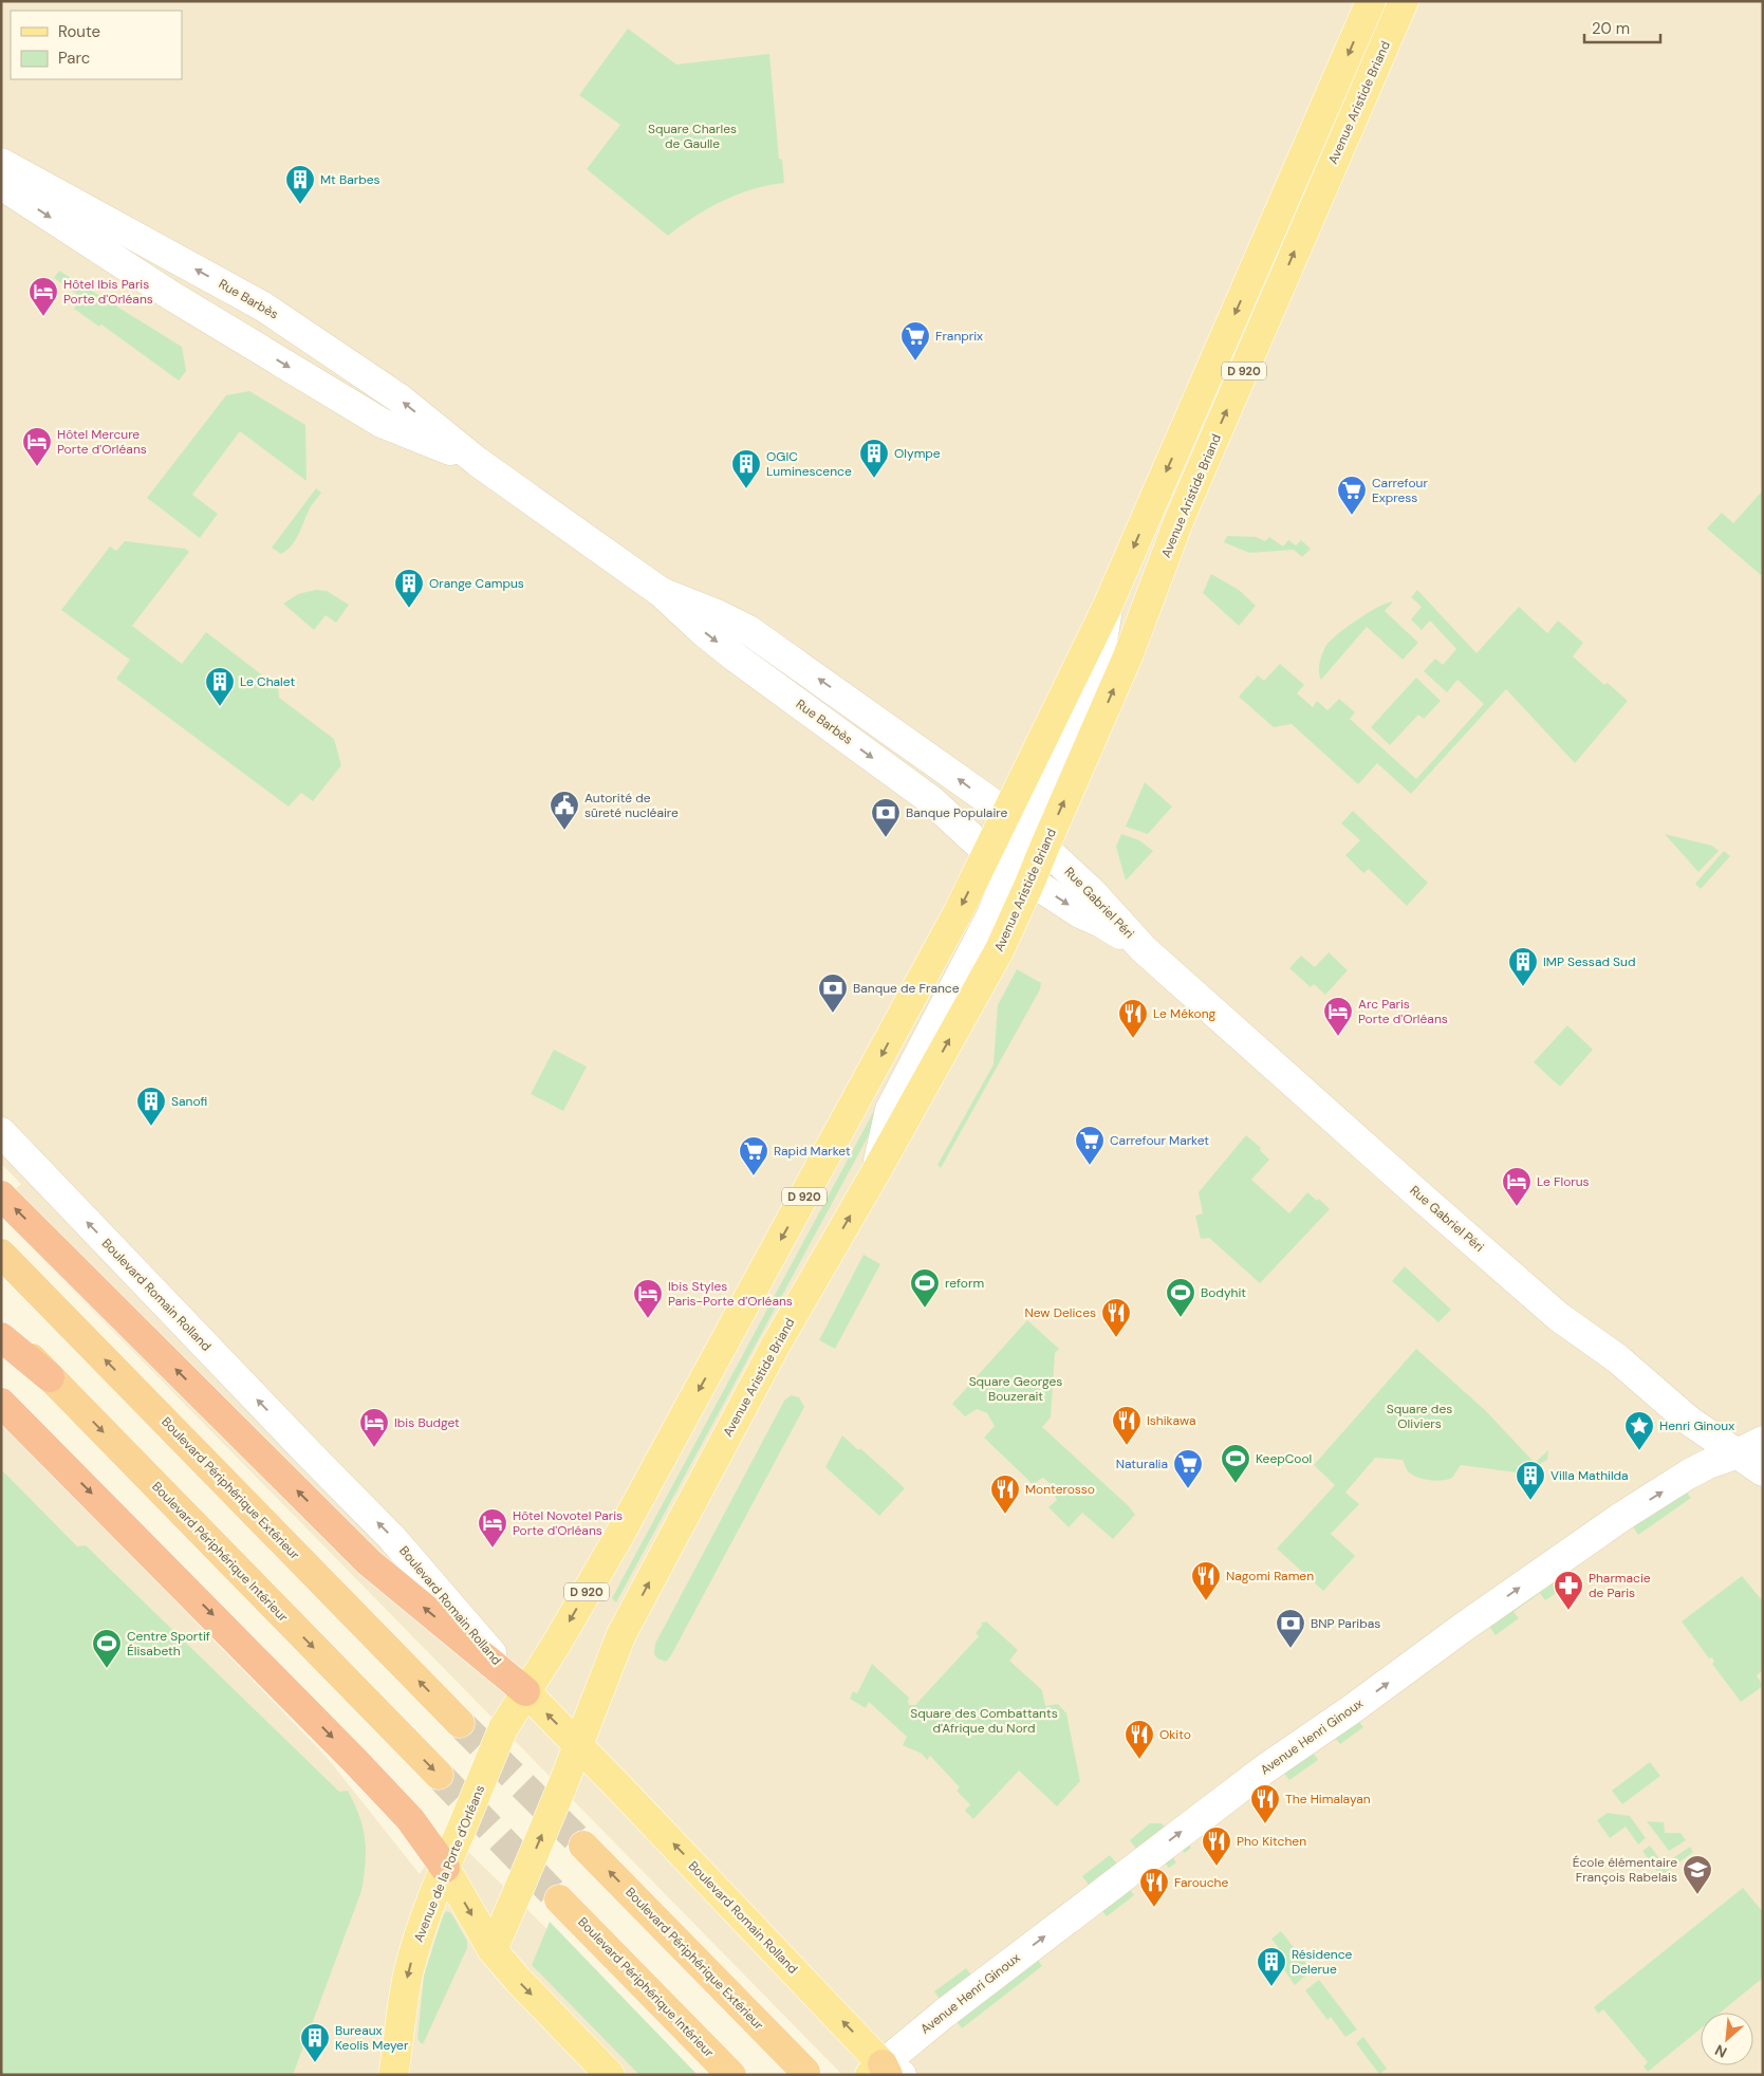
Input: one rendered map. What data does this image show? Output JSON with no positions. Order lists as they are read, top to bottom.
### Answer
{
  "streets": {
    "highway": ["Boulevard Périphérique Extérieur", "Boulevard Périphérique Intérieur"],
    "main road": [
      "Avenue Aristide Briand",
      "Rue Barbès",
      "D 920",
      "Rue Gabriel Péri",
      "Boulevard Romain Rolland",
      "Avenue Henri Ginoux",
      "Avenue de la Porte d'Orléans"
    ]
  },
  "crossings": [
    ["Avenue Aristide Briand", "Rue Barbès"],
    ["Avenue Aristide Briand", "Rue Gabriel Péri"],
    ["Avenue Aristide Briand", "Boulevard Romain Rolland"],
    ["Avenue Aristide Briand", "Avenue de la Porte d'Orléans"],
    ["Rue Barbès", "Rue Gabriel Péri"],
    ["Rue Gabriel Péri", "Avenue Henri Ginoux"],
    ["Boulevard Romain Rolland", "Avenue Henri Ginoux"],
    ["Boulevard Romain Rolland", "Avenue de la Porte d'Orléans"]
  ],
  "one_way": ["Boulevard Romain Rolland", "Avenue Henri Ginoux", "Avenue de la Porte d'Orléans"],
  "parks": [
    "Square Charles de Gaulle",
    "Square Georges Bouzerait",
    "Square des Oliviers",
    "Square des Combattants d'Afrique du Nord"
  ],
  "places": {
    "building": [
      "Mt Barbes",
      "Olympe",
      "OGIC Luminescence",
      "Orange Campus",
      "Le Chalet",
      "IMP Sessad Sud",
      "Sanofi",
      "Villa Mathilda",
      "Résidence Delerue",
      "Bureaux Keolis Meyer"
    ],
    "hotel": [
      "Hôtel Ibis Paris Porte d'Orléans",
      "Hôtel Mercure Porte d'Orléans",
      "Arc Paris Porte d'Orléans",
      "Le Florus",
      "Ibis Styles Paris-Porte d'Orléans",
      "Ibis Budget",
      "Hôtel Novotel Paris Porte d'Orléans"
    ],
    "supermarket": [
      "Franprix",
      "Carrefour Express",
      "Carrefour Market",
      "Rapid Market",
      "Naturalia"
    ],
    "public building": ["Autorité de sûreté nucléaire"],
    "bank": ["Banque Populaire", "Banque de France", "BNP Paribas"],
    "restaurant": [
      "Le Mékong",
      "New Delices",
      "Ishikawa",
      "Monterosso",
      "Nagomi Ramen",
      "Okito",
      "The Himalayan",
      "Pho Kitchen",
      "Farouche"
    ],
    "sports": [
      "reform",
      "Bodyhit",
      "KeepCool",
      "Centre Sportif Élisabeth"
    ],
    "place": ["Henri Ginoux"],
    "pharmacy": ["Pharmacie de Paris"],
    "school or university": ["École élémentaire François Rabelais"]
  },
  "legend": ["Route", "Parc"],
  "scale_bar": "20 m",
  "north": "bottom left"
}
